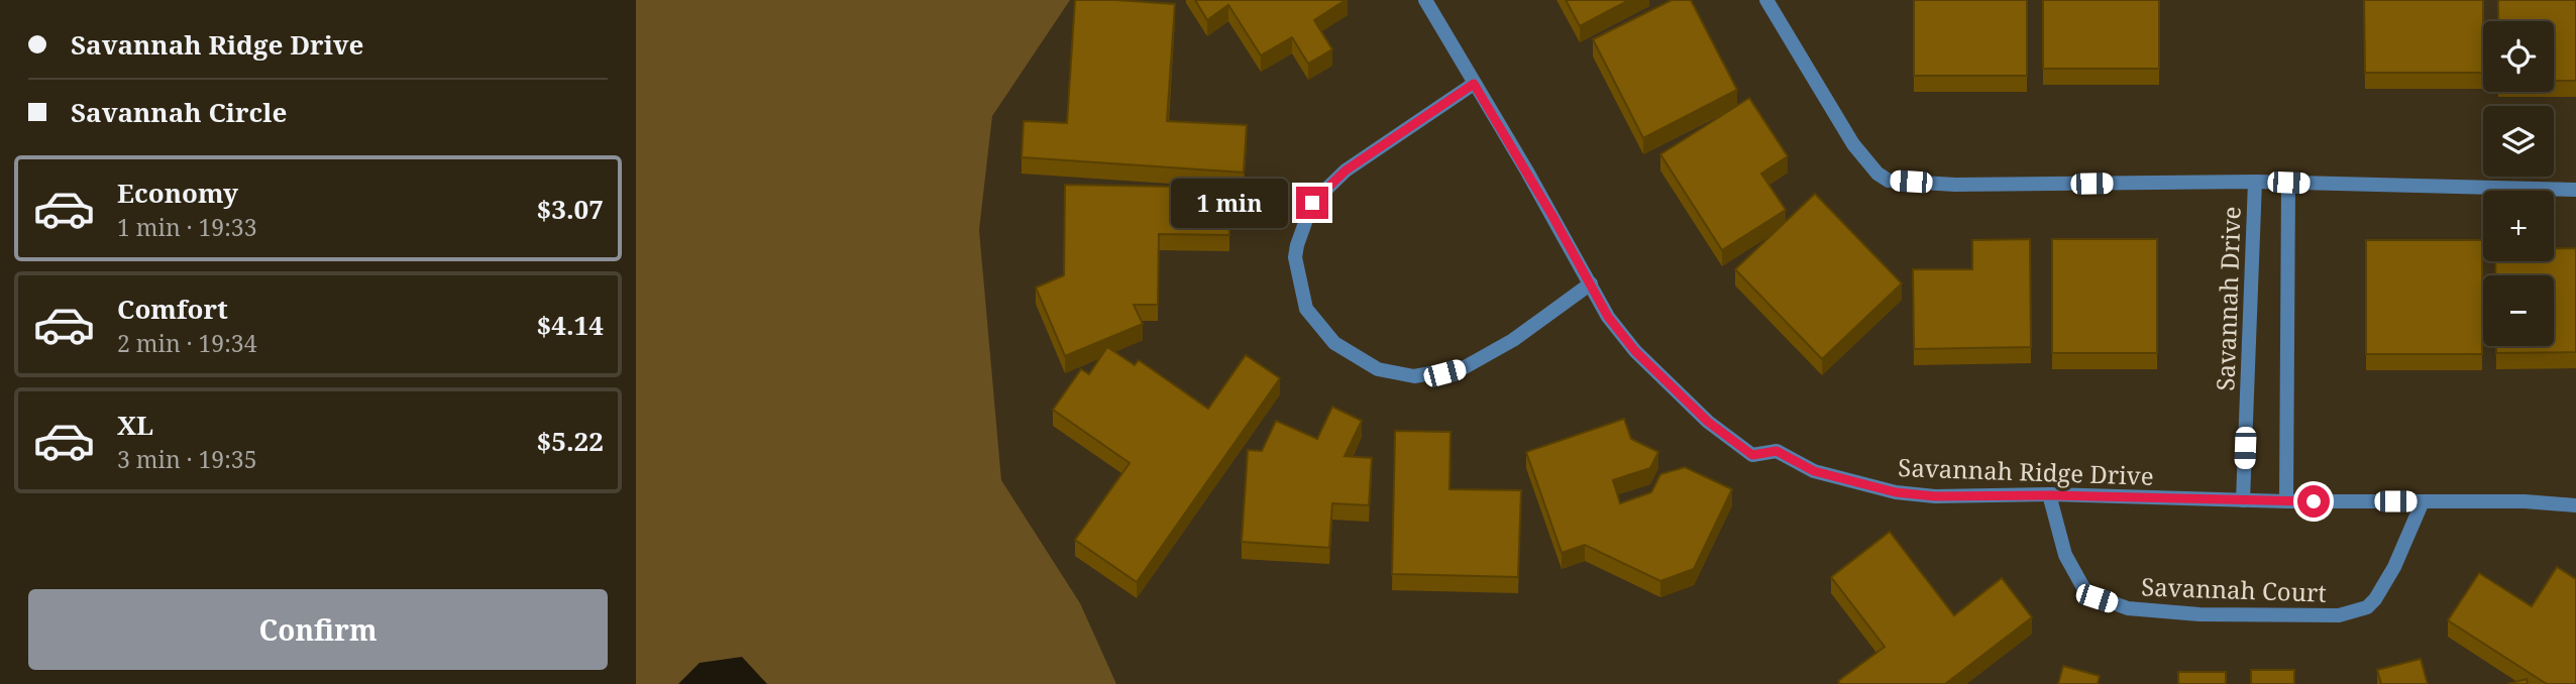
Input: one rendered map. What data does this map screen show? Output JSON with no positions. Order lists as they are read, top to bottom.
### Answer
{
  "streets": {
    "street": ["Savannah Drive", "Savannah Ridge Drive", "Savannah Court"]
  },
  "crossings": [
    ["Savannah Drive", "Savannah Ridge Drive"],
    ["Savannah Ridge Drive", "Savannah Court"]
  ],
  "page": {
    "banner": ["Savannah Ridge Drive", "Savannah Circle"],
    "map_buttons": ["+", "−"],
    "list": [
      {
        "name": "Economy",
        "note": "1 min · 19:33",
        "value": "$3.07"
      },
      {
        "name": "Comfort",
        "note": "2 min · 19:34",
        "value": "$4.14"
      },
      {
        "name": "XL",
        "note": "3 min · 19:35",
        "value": "$5.22"
      }
    ],
    "bubble": "1 min",
    "buttons": "Confirm"
  }
}
